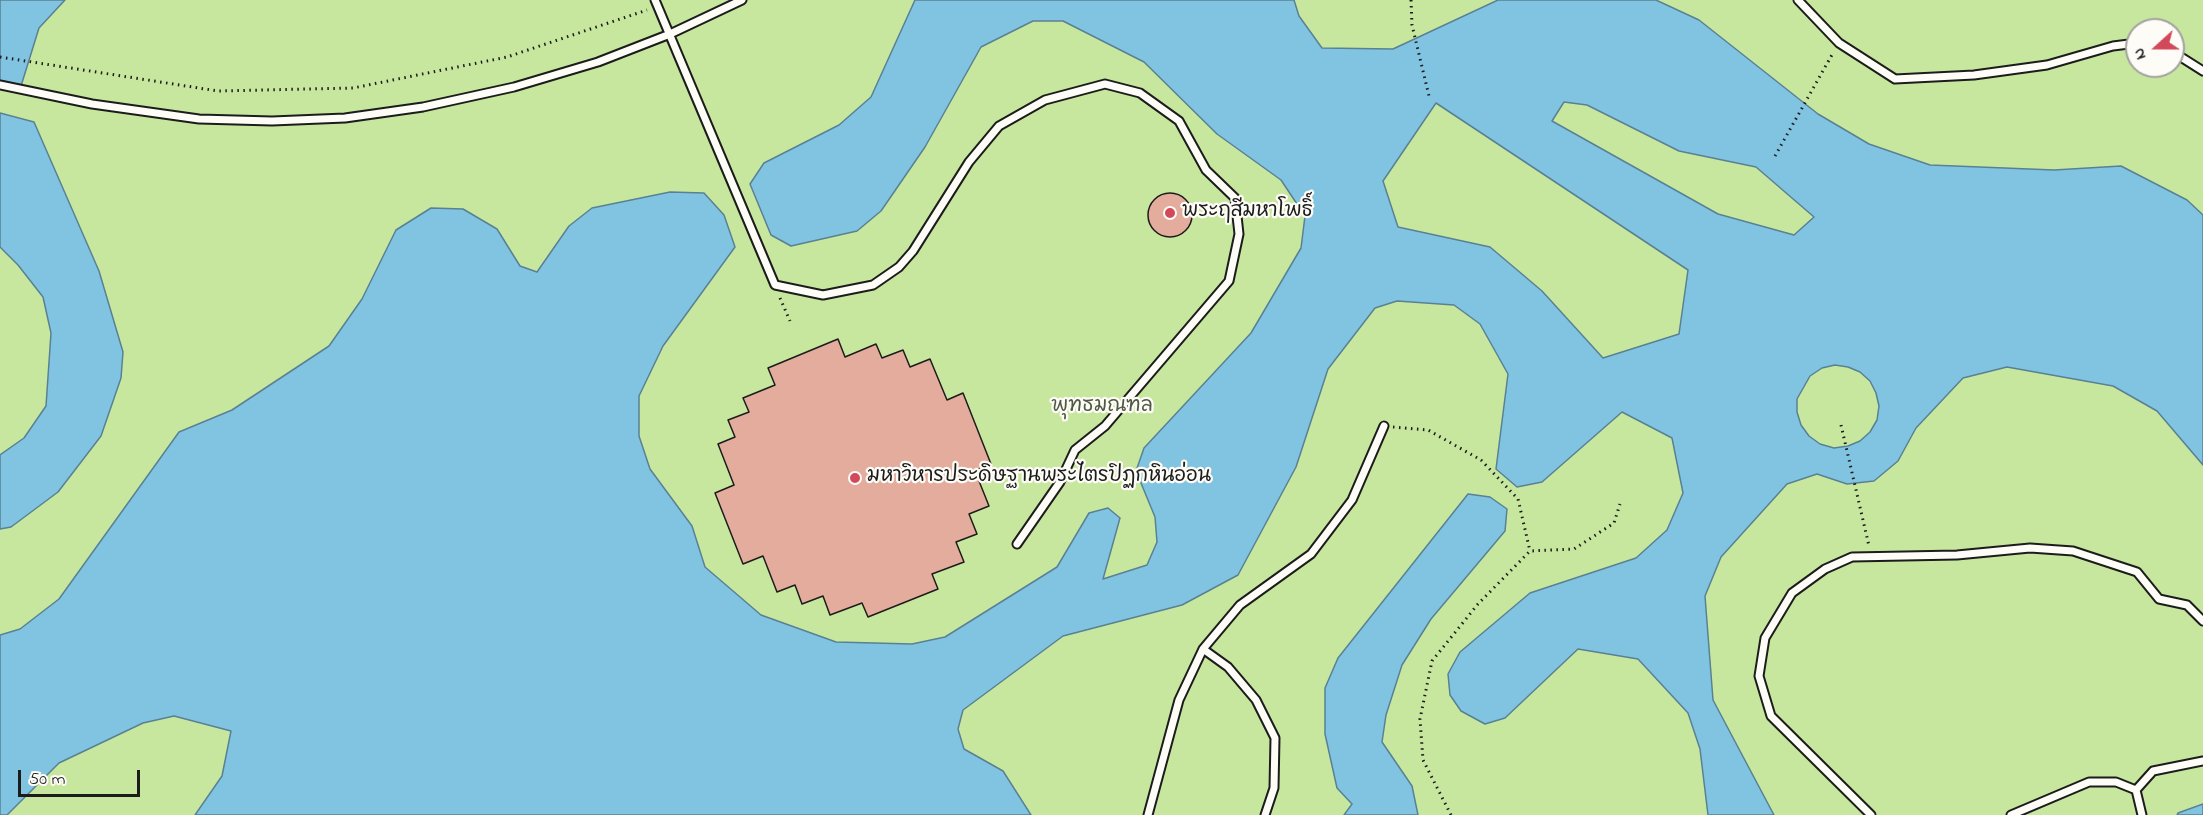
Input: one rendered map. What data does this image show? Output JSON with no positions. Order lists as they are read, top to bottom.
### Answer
{
  "parks": ["พุทธมณฑล"],
  "places": ["พระฤสีมหาโพธิ์", "มหาวิหารประดิษฐานพระไตรปิฏกหินอ่อน"],
  "scale_bar": "50 m",
  "north": "left"
}
